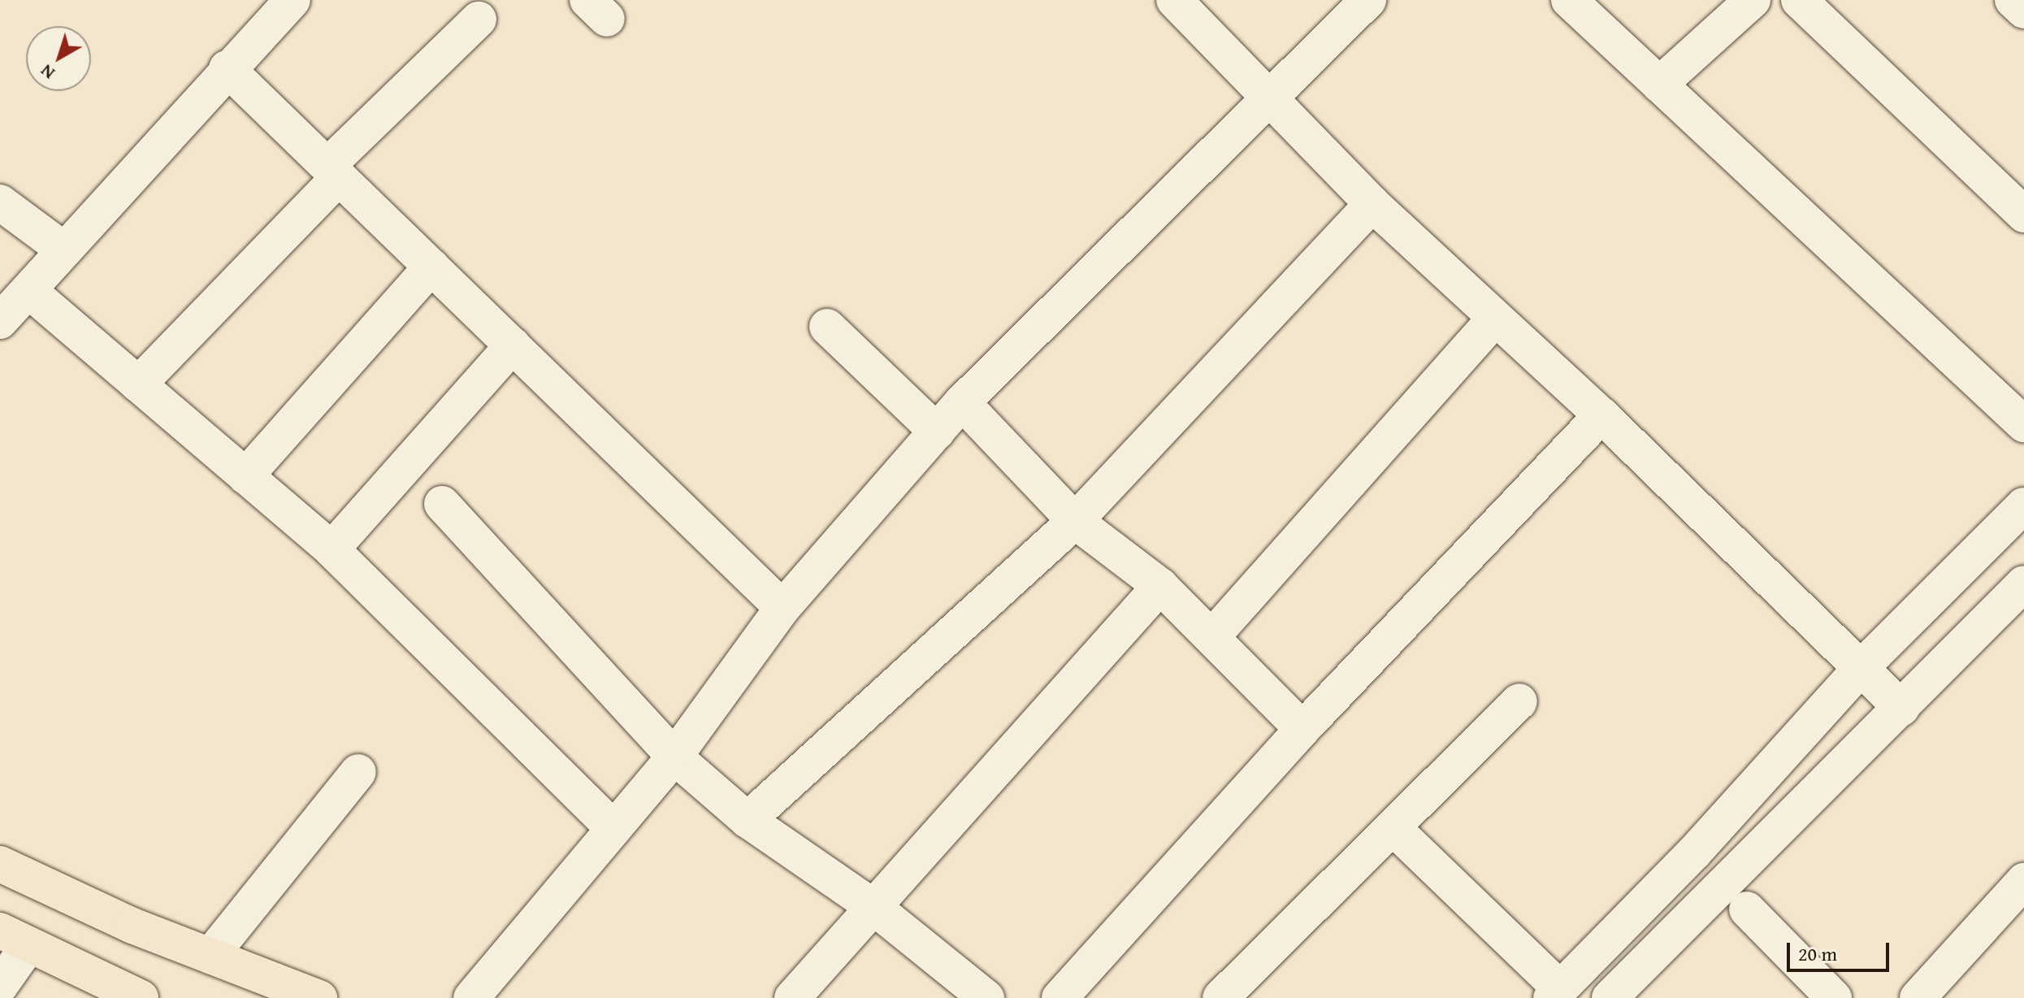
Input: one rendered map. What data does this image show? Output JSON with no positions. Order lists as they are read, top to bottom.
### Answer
{
  "scale_bar": "20 m",
  "north": "bottom left"
}
